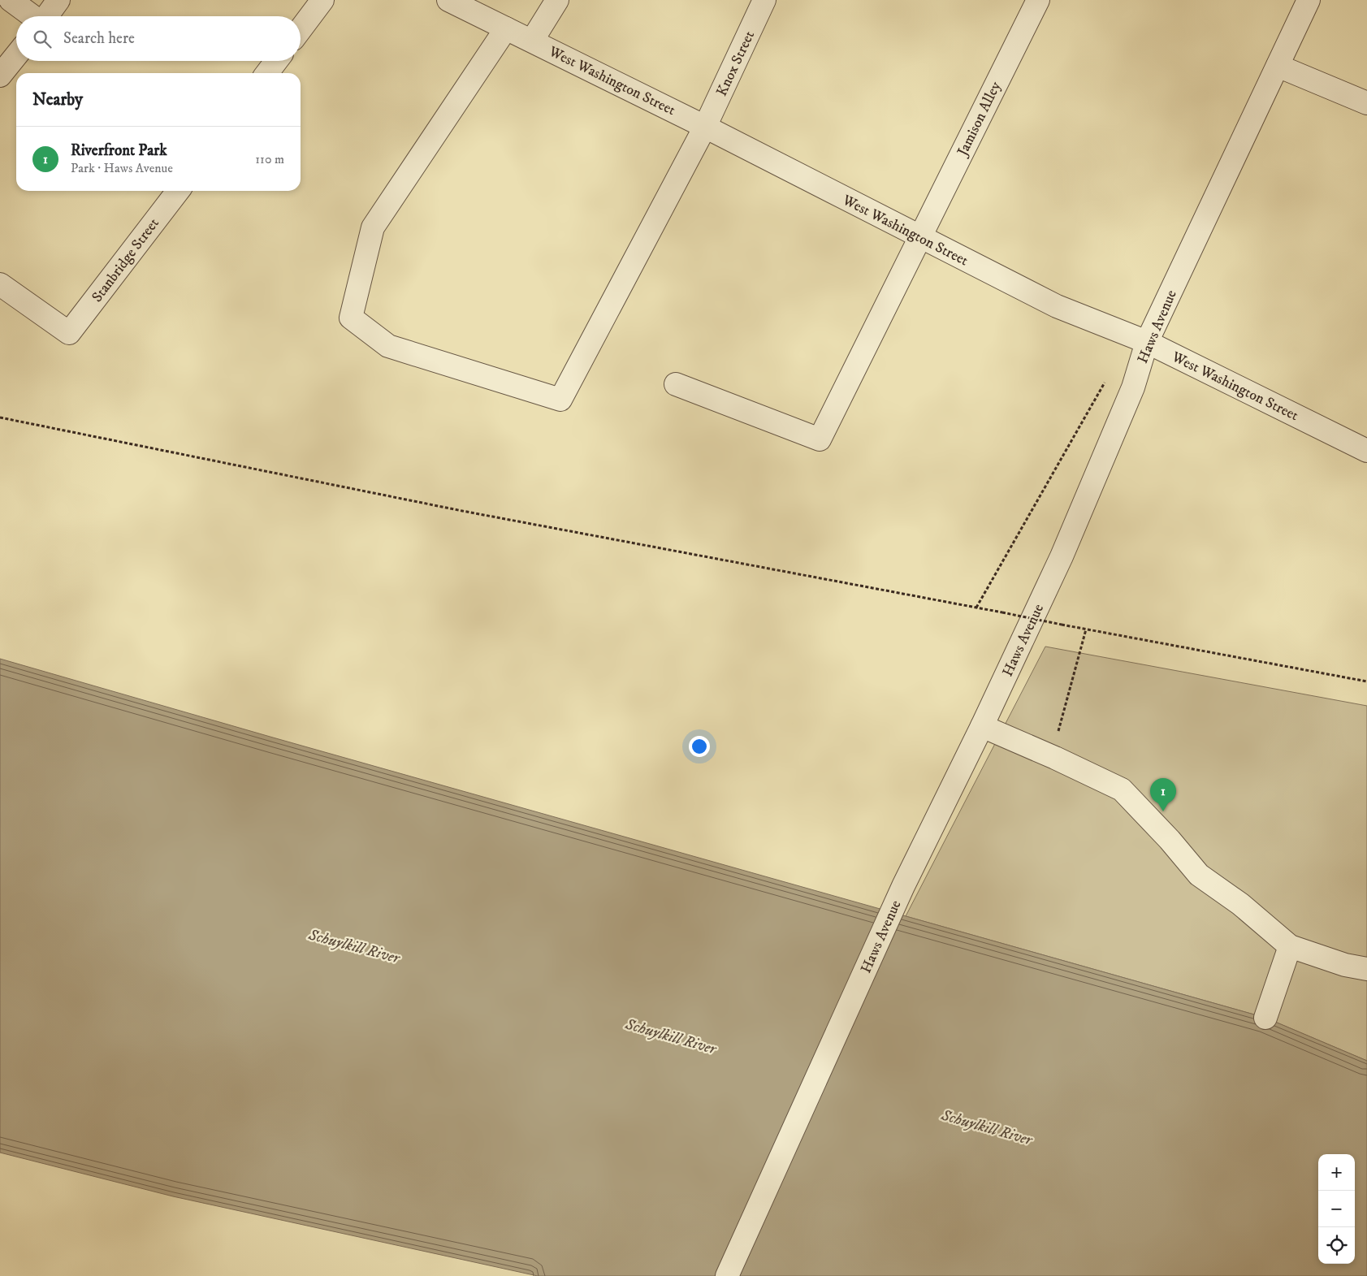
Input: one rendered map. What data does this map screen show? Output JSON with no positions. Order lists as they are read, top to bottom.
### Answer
{
  "streets": {
    "street": [
      "Knox Street",
      "West Washington Street",
      "Jamison Alley",
      "Stanbridge Street",
      "Haws Avenue"
    ]
  },
  "crossings": [
    ["Knox Street", "West Washington Street"],
    ["West Washington Street", "Jamison Alley"],
    ["West Washington Street", "Haws Avenue"]
  ],
  "water": ["Schuylkill River"],
  "page": {
    "search": "Search here",
    "heading": "Nearby",
    "list": [
      {
        "mark": "1",
        "name": "Riverfront Park",
        "note": "Park · Haws Avenue",
        "value": "110 m"
      }
    ],
    "pins": "1",
    "map_buttons": ["+", "−"]
  }
}
